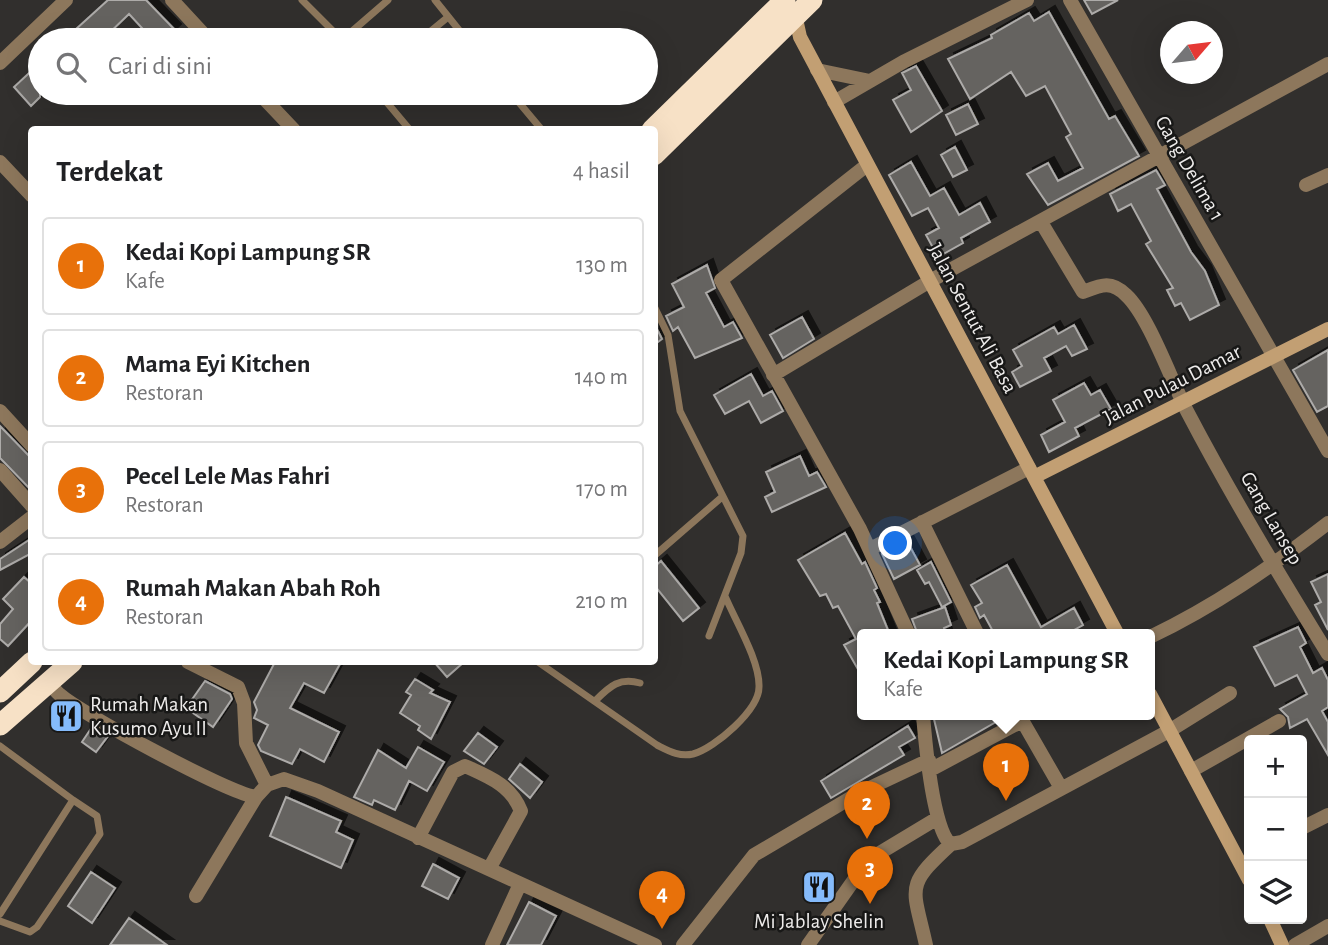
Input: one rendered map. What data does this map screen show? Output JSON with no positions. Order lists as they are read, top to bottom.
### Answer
{
  "streets": {
    "street": [
      "Gang Delima 1",
      "Jalan Sentut Ali Basa",
      "Jalan Pulau Damar",
      "Gang Lansep"
    ]
  },
  "crossings": [
    ["Gang Delima 1", "Jalan Pulau Damar"],
    ["Jalan Sentut Ali Basa", "Jalan Pulau Damar"],
    ["Jalan Pulau Damar", "Gang Lansep"]
  ],
  "places": {
    "restaurant": ["Rumah Makan Kusumo Ayu II", "Mi Jablay Shelin"]
  },
  "north": "top right",
  "page": {
    "search": "Cari di sini",
    "heading": ["Terdekat", "4 hasil"],
    "list": [
      {
        "mark": "1",
        "name": "Kedai Kopi Lampung SR",
        "note": "Kafe",
        "value": "130 m"
      },
      {
        "mark": "2",
        "name": "Mama Eyi Kitchen",
        "note": "Restoran",
        "value": "140 m"
      },
      {
        "mark": "3",
        "name": "Pecel Lele Mas Fahri",
        "note": "Restoran",
        "value": "170 m"
      },
      {
        "mark": "4",
        "name": "Rumah Makan Abah Roh",
        "note": "Restoran",
        "value": "210 m"
      }
    ],
    "popup": ["Kedai Kopi Lampung SR", "Kafe"],
    "map_buttons": ["+", "−"],
    "pins": [
      "1",
      "2",
      "3",
      "4"
    ]
  }
}
